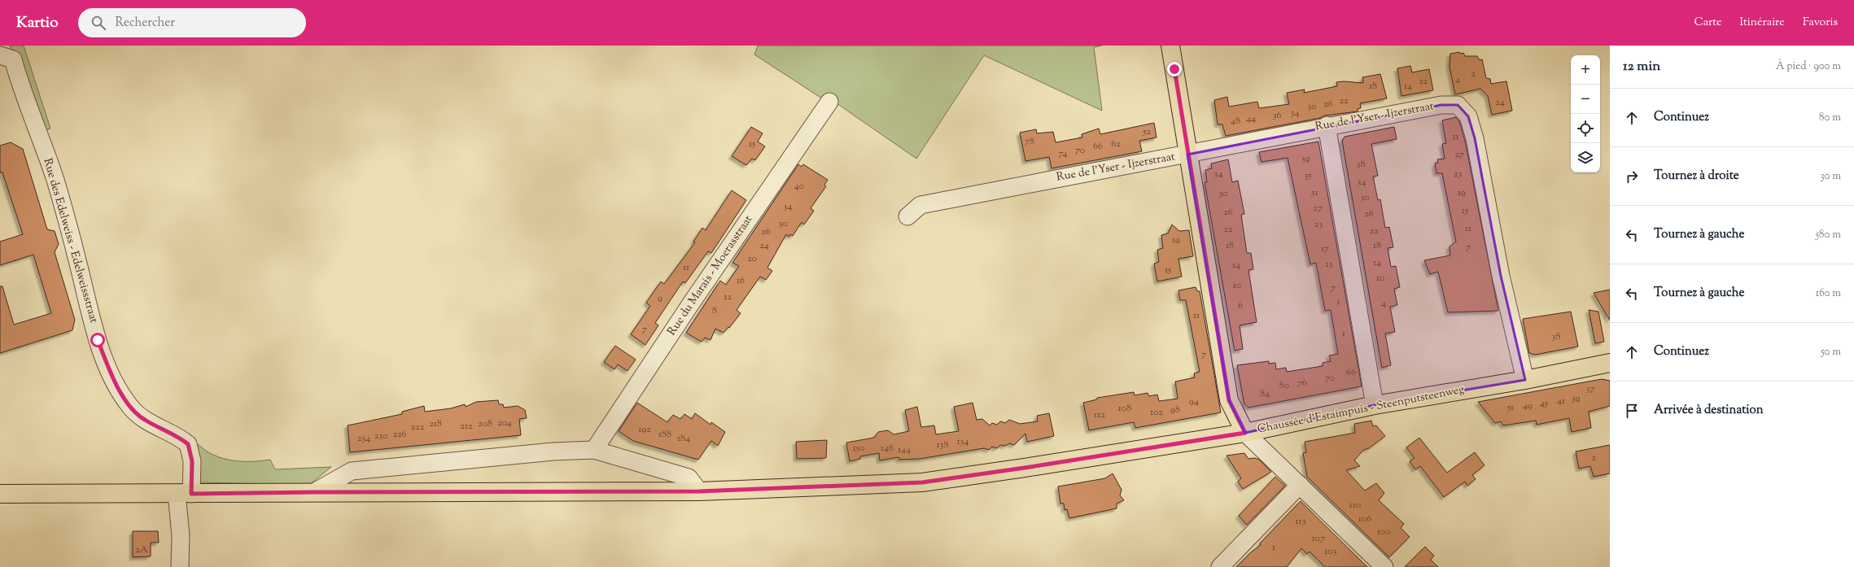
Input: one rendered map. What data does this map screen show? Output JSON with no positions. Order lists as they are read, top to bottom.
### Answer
{
  "streets": {
    "main road": ["Chaussée d'Estaimpuis - Steenputsteenweg"],
    "street": ["Rue de l'Yser - Ijzerstraat", "Rue des Edelweiss - Edelweissstraat", "Rue du Marais - Moerasstraat"]
  },
  "crossings": [
    ["Rue de l'Yser - Ijzerstraat", "Chaussée d'Estaimpuis - Steenputsteenweg"],
    ["Rue des Edelweiss - Edelweissstraat", "Chaussée d'Estaimpuis - Steenputsteenweg"]
  ],
  "house_numbers": [
    "2",
    "4",
    "12",
    "18",
    "14",
    "22",
    "24",
    "26",
    "30",
    "34",
    "36",
    "44",
    "48",
    "52",
    "31",
    "78",
    "15",
    "62",
    "66",
    "70",
    "74",
    "27",
    "39",
    "38",
    "34",
    "23",
    "35",
    "34",
    "40",
    "31",
    "19",
    "30",
    "30",
    "34",
    "27",
    "15",
    "26",
    "26",
    "30",
    "23",
    "11",
    "22",
    "22",
    "26",
    "19",
    "24",
    "18",
    "18",
    "7",
    "17",
    "20",
    "14",
    "13",
    "14",
    "11",
    "15",
    "10",
    "16",
    "10",
    "7",
    "12",
    "9",
    "3",
    "4",
    "6",
    "8",
    "11",
    "7",
    "1",
    "38",
    "7",
    "66",
    "70",
    "76",
    "80",
    "37",
    "84",
    "39",
    "41",
    "94",
    "45",
    "49",
    "51",
    "108",
    "98",
    "102",
    "112",
    "204",
    "218",
    "208",
    "212",
    "222",
    "192",
    "226",
    "188",
    "230",
    "234",
    "184",
    "134",
    "138",
    "150",
    "146",
    "144",
    "2",
    "110",
    "106",
    "113",
    "100",
    "107",
    "1",
    "2A",
    "103"
  ],
  "page": {
    "header": "Kartio",
    "search": "Rechercher",
    "nav": ["Carte", "Itinéraire", "Favoris"],
    "heading": ["12 min", "À pied · 900 m"],
    "map_buttons": ["+", "−"],
    "list": [
      ["Continuez", "80 m"],
      ["Tournez à droite", "30 m"],
      ["Tournez à gauche", "580 m"],
      ["Tournez à gauche", "160 m"],
      ["Continuez", "50 m"],
      "Arrivée à destination"
    ]
  }
}
